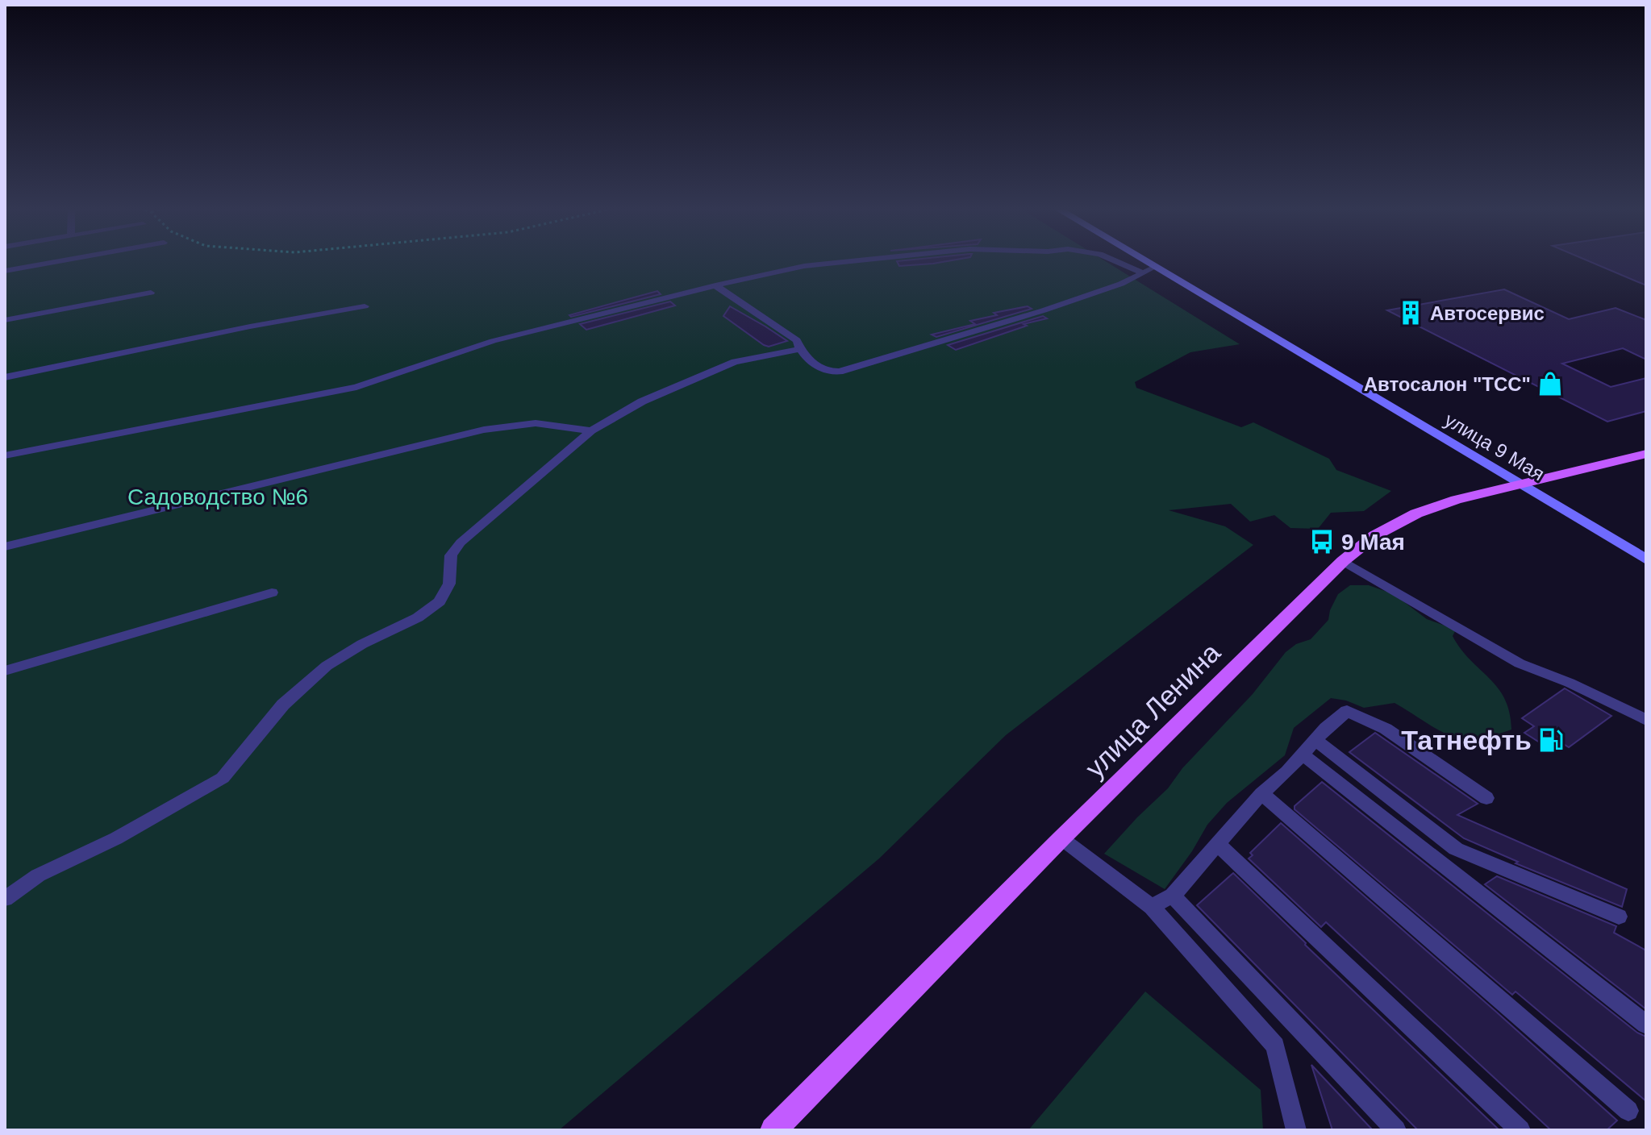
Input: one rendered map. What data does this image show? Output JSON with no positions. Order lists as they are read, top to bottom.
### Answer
{
  "streets": {
    "main road": ["улица 9 Мая", "улица Ленина"]
  },
  "crossings": [
    ["улица 9 Мая", "улица Ленина"]
  ],
  "parks": ["Садоводство №6"],
  "places": {
    "building": ["Автосервис"],
    "shop": ["Автосалон \"ТСС\""],
    "bus stop": ["9 Мая"],
    "fuel station": ["Татнефть"]
  }
}
